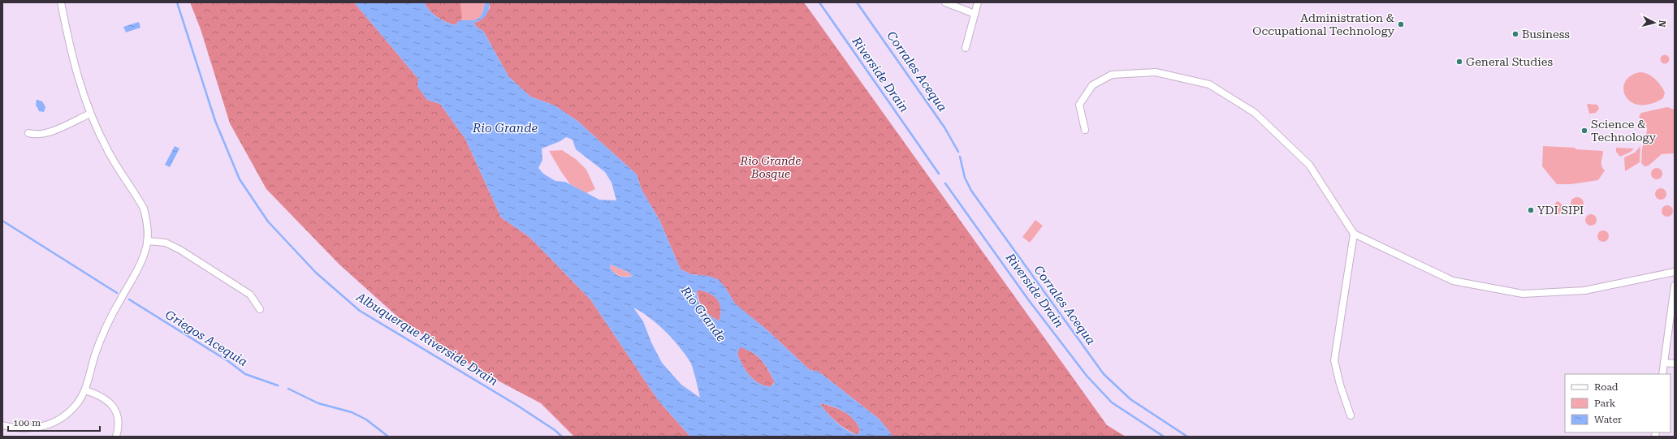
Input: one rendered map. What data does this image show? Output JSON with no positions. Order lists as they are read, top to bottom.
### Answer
{
  "water": [
    "Corrales Acequa",
    "Riverside Drain",
    "Rio Grande",
    "Griegos Acequia",
    "Albuquerque Riverside Drain"
  ],
  "parks": ["Rio Grande Bosque"],
  "places": [
    "Administration & Occupational Technology",
    "Business",
    "General Studies",
    "Science & Technology",
    "YDI SIPI"
  ],
  "legend": ["Road", "Park", "Water"],
  "scale_bar": "100 m",
  "north": "right"
}
